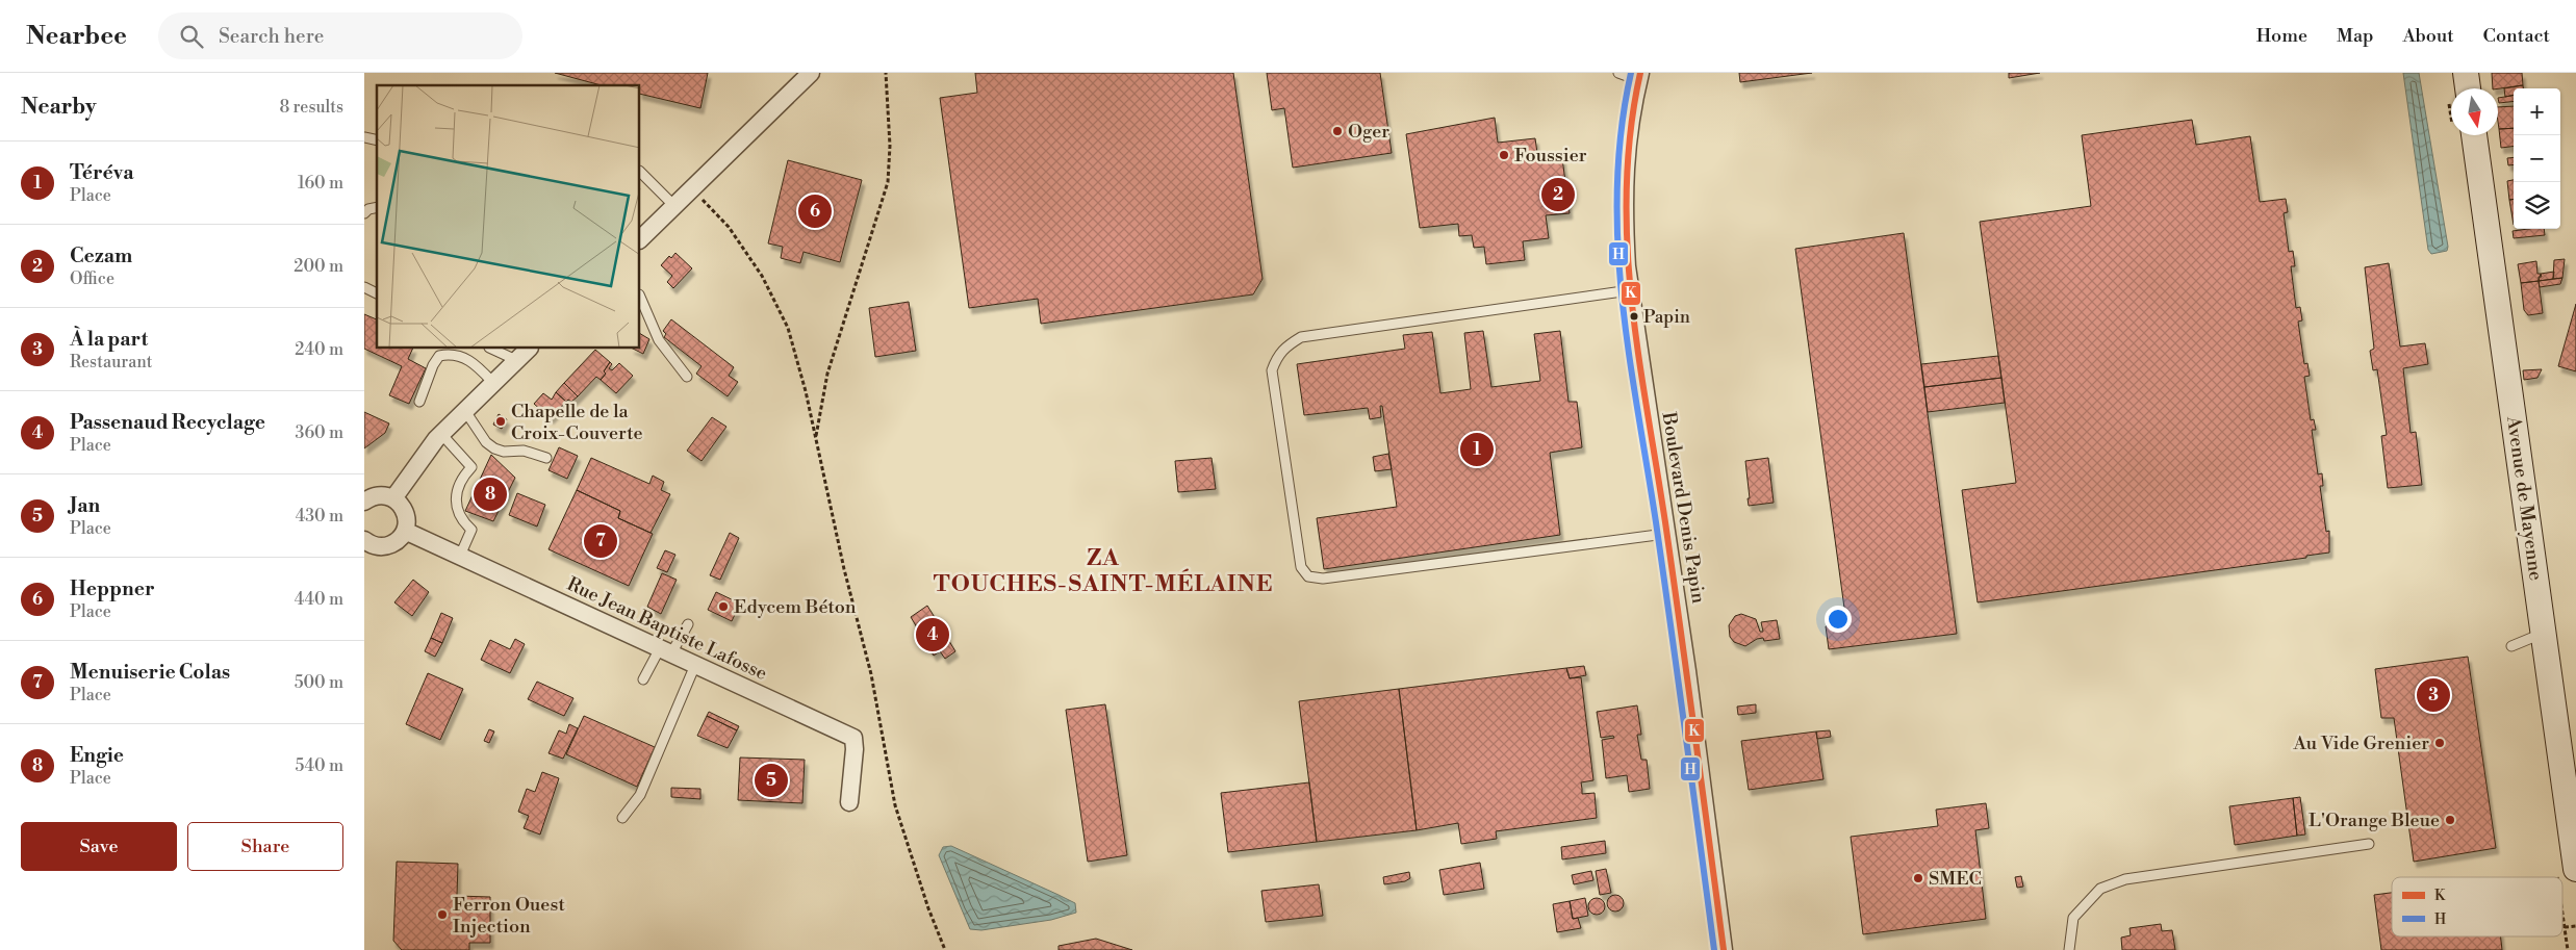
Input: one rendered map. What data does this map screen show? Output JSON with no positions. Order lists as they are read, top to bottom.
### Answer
{
  "streets": {
    "main road": ["Avenue de Mayenne"],
    "street": ["Boulevard Denis Papin", "Rue Jean Baptiste Lafosse"]
  },
  "districts": ["ZA TOUCHES-SAINT-MÉLAINE"],
  "places": [
    "Oger",
    "Foussier",
    "Papin",
    "Chapelle de la Croix-Couverte",
    "Edycem Béton",
    "Au Vide Grenier",
    "L'Orange Bleue",
    "SMEC",
    "Ferron Ouest Injection"
  ],
  "lines": ["transit line K", "transit line H"],
  "legend": ["K", "H"],
  "north": "bottom",
  "page": {
    "header": "Nearbee",
    "search": "Search here",
    "nav": [
      "Home",
      "Map",
      "About",
      "Contact"
    ],
    "heading": ["Nearby", "8 results"],
    "map_buttons": ["+", "−"],
    "list": [
      {
        "mark": "1",
        "name": "Téréva",
        "note": "Place",
        "value": "160 m"
      },
      {
        "mark": "2",
        "name": "Cezam",
        "note": "Office",
        "value": "200 m"
      },
      {
        "mark": "3",
        "name": "À la part",
        "note": "Restaurant",
        "value": "240 m"
      },
      {
        "mark": "4",
        "name": "Passenaud Recyclage",
        "note": "Place",
        "value": "360 m"
      },
      {
        "mark": "5",
        "name": "Jan",
        "note": "Place",
        "value": "430 m"
      },
      {
        "mark": "6",
        "name": "Heppner",
        "note": "Place",
        "value": "440 m"
      },
      {
        "mark": "7",
        "name": "Menuiserie Colas",
        "note": "Place",
        "value": "500 m"
      },
      {
        "mark": "8",
        "name": "Engie",
        "note": "Place",
        "value": "540 m"
      }
    ],
    "pins": [
      "2",
      "6",
      "1",
      "8",
      "7",
      "4",
      "3",
      "5"
    ],
    "buttons": ["Save", "Share"]
  }
}
